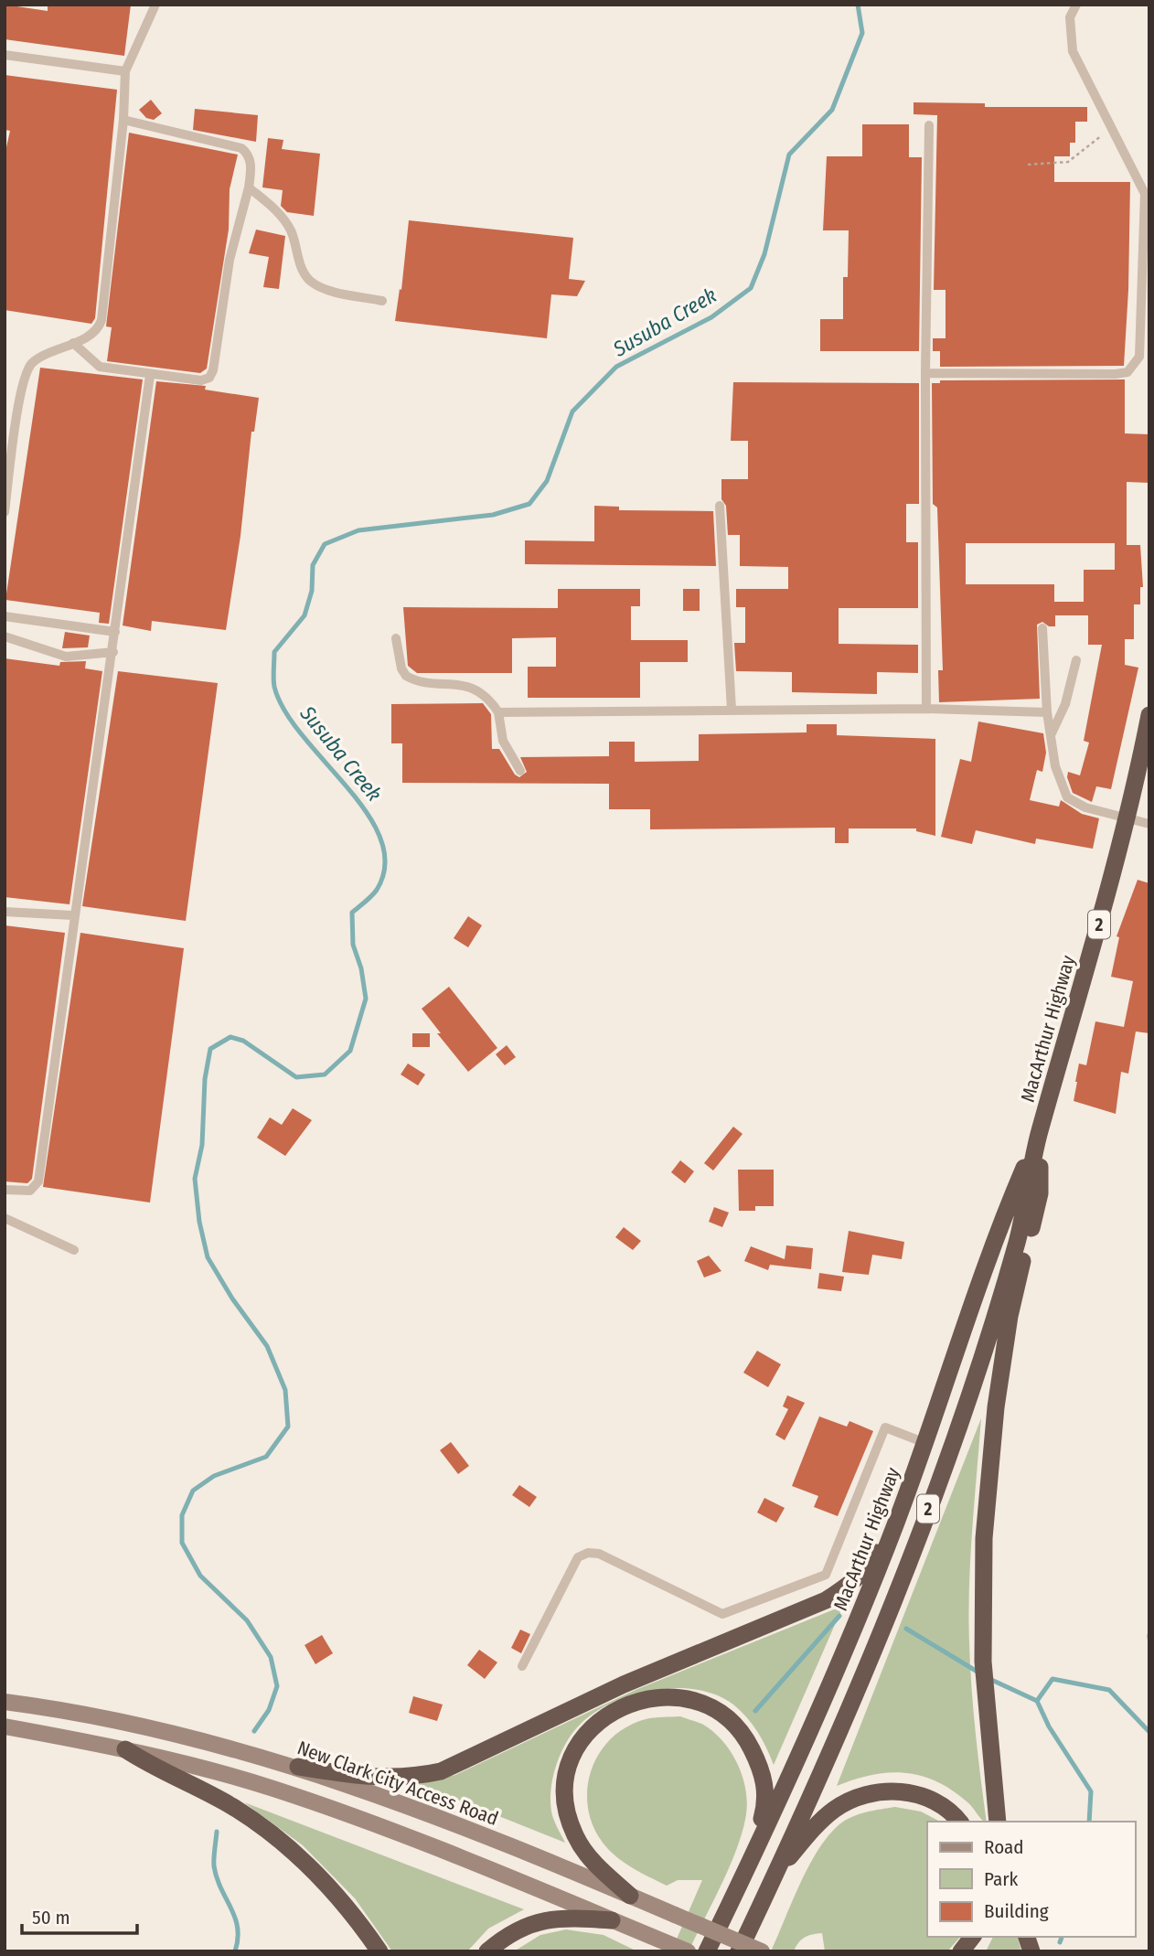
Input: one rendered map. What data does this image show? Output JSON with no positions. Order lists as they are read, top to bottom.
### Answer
{
  "streets": {
    "highway": ["2", "MacArthur Highway"],
    "main road": ["New Clark City Access Road"]
  },
  "water": ["Susuba Creek"],
  "legend": ["Road", "Park", "Building"],
  "scale_bar": "50 m"
}
